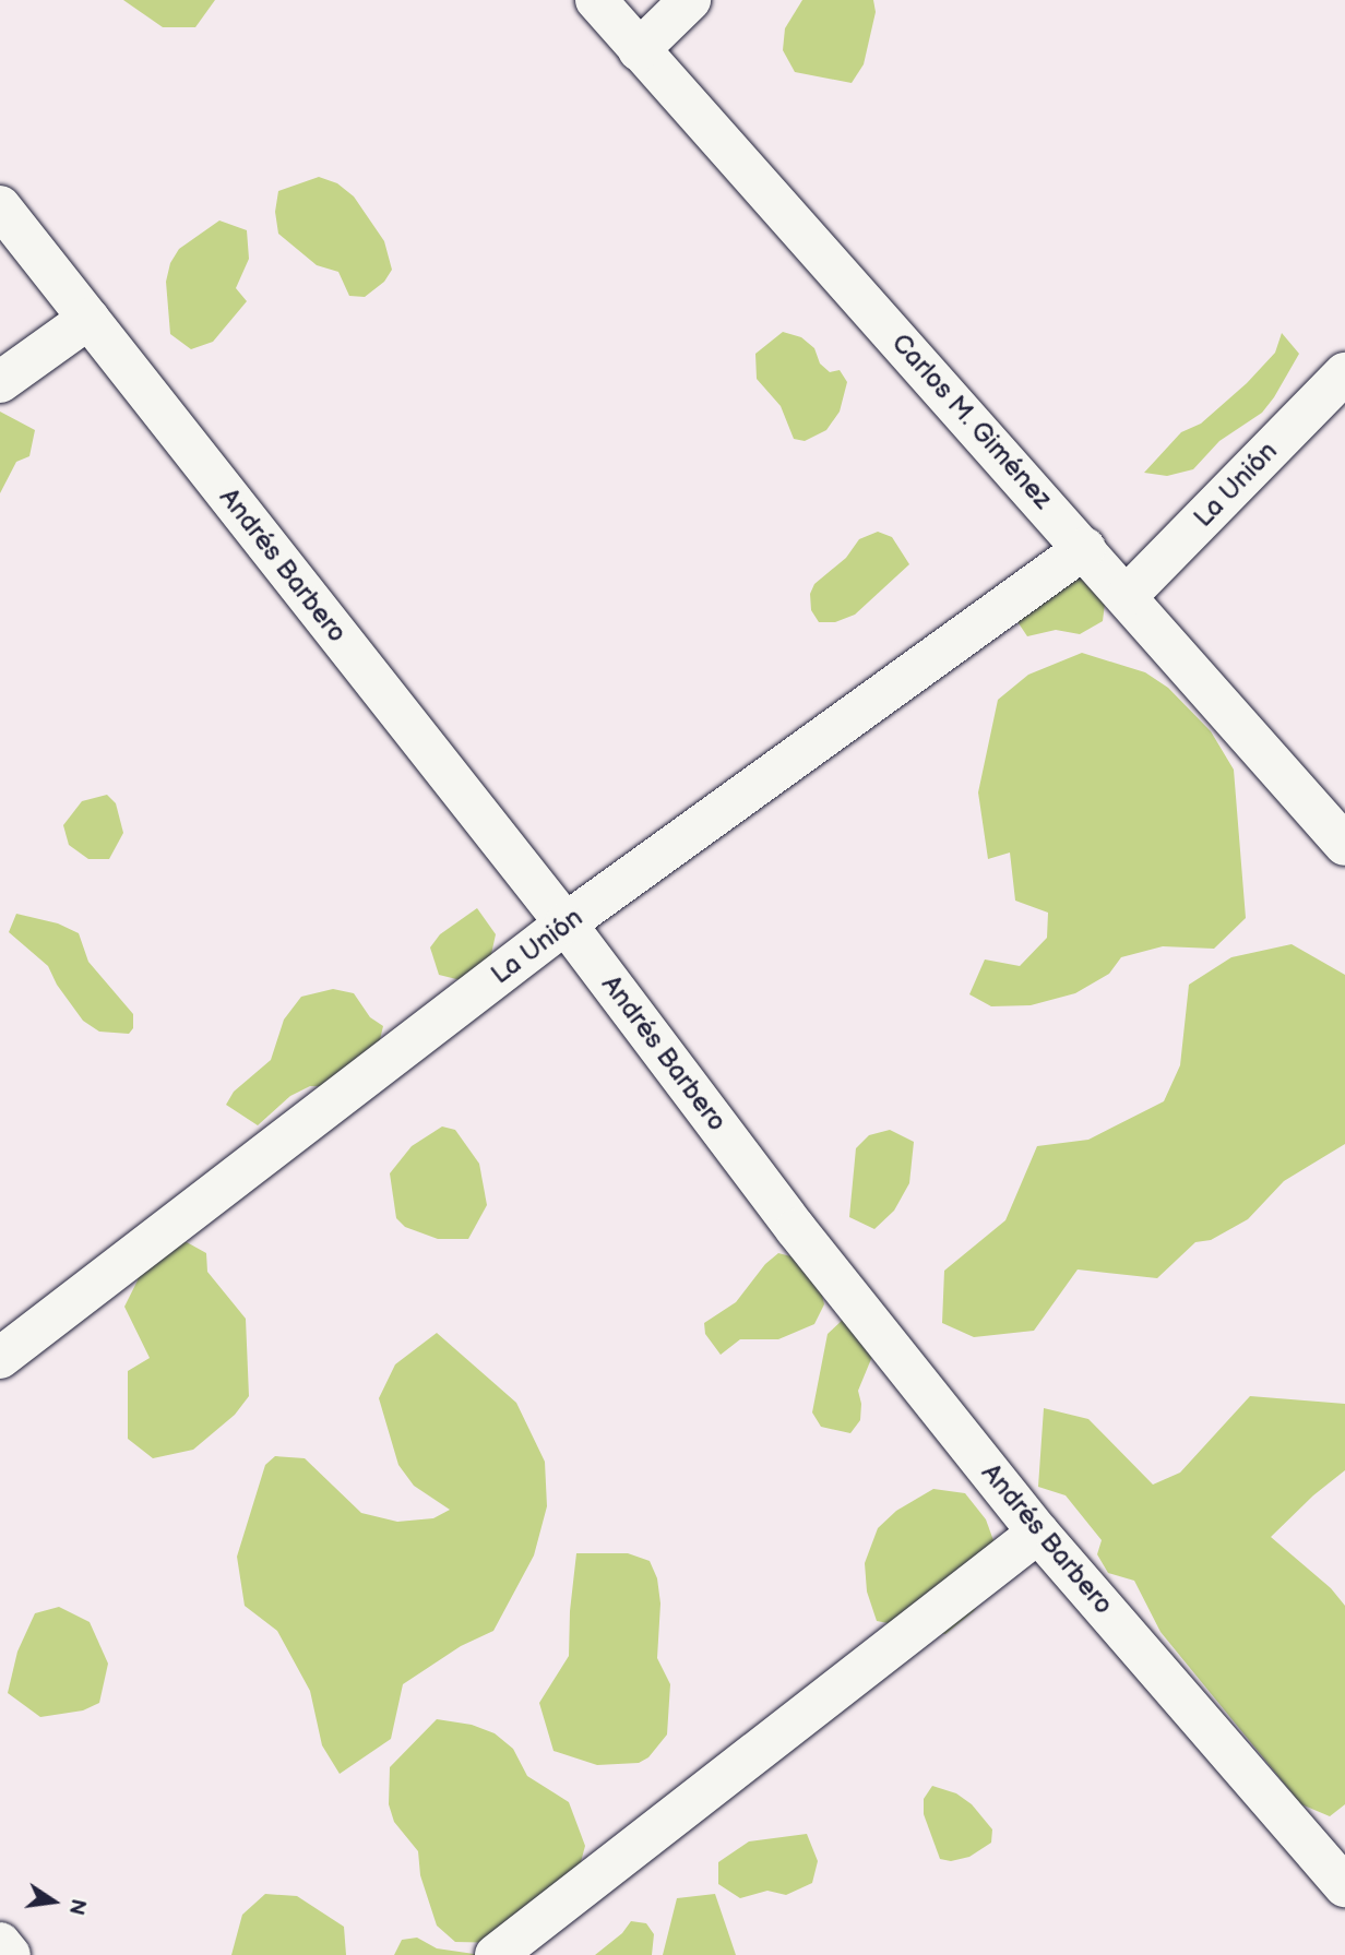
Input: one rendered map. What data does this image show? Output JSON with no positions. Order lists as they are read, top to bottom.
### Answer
{
  "streets": {
    "street": ["Carlos M. Giménez", "La Unión", "Andrés Barbero"]
  },
  "crossings": [
    ["Carlos M. Giménez", "La Unión"],
    ["La Unión", "Andrés Barbero"]
  ],
  "north": "right"
}
